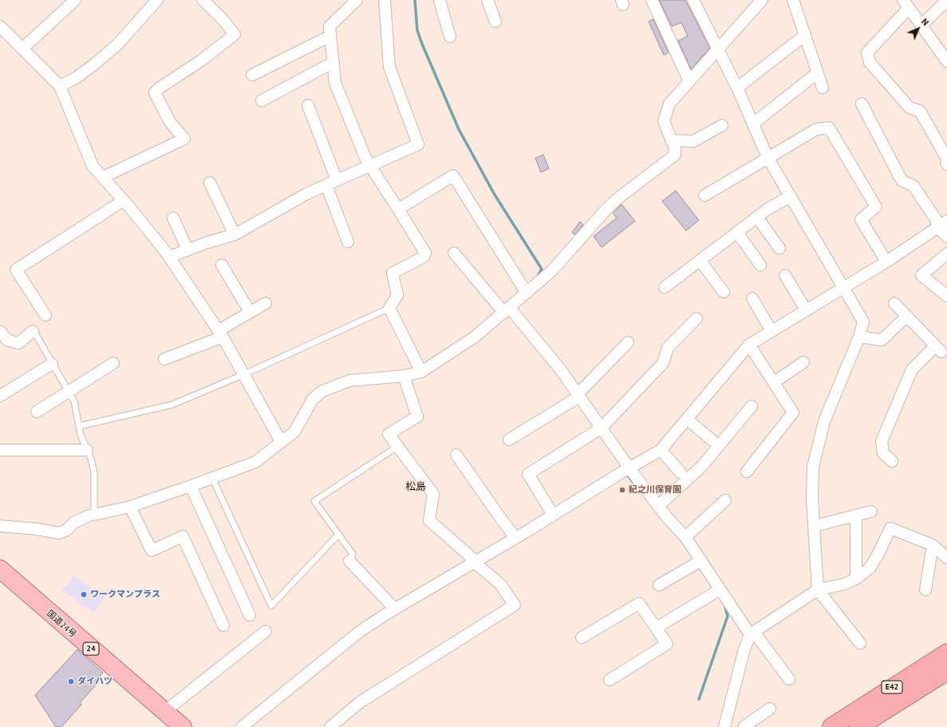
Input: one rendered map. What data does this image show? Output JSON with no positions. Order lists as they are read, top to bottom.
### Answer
{
  "streets": {
    "highway": ["国道24号", "24", "E42"]
  },
  "districts": ["松島"],
  "places": ["紀之川保育園", "ワークマンプラス", "ダイハツ"],
  "north": "top right"
}
